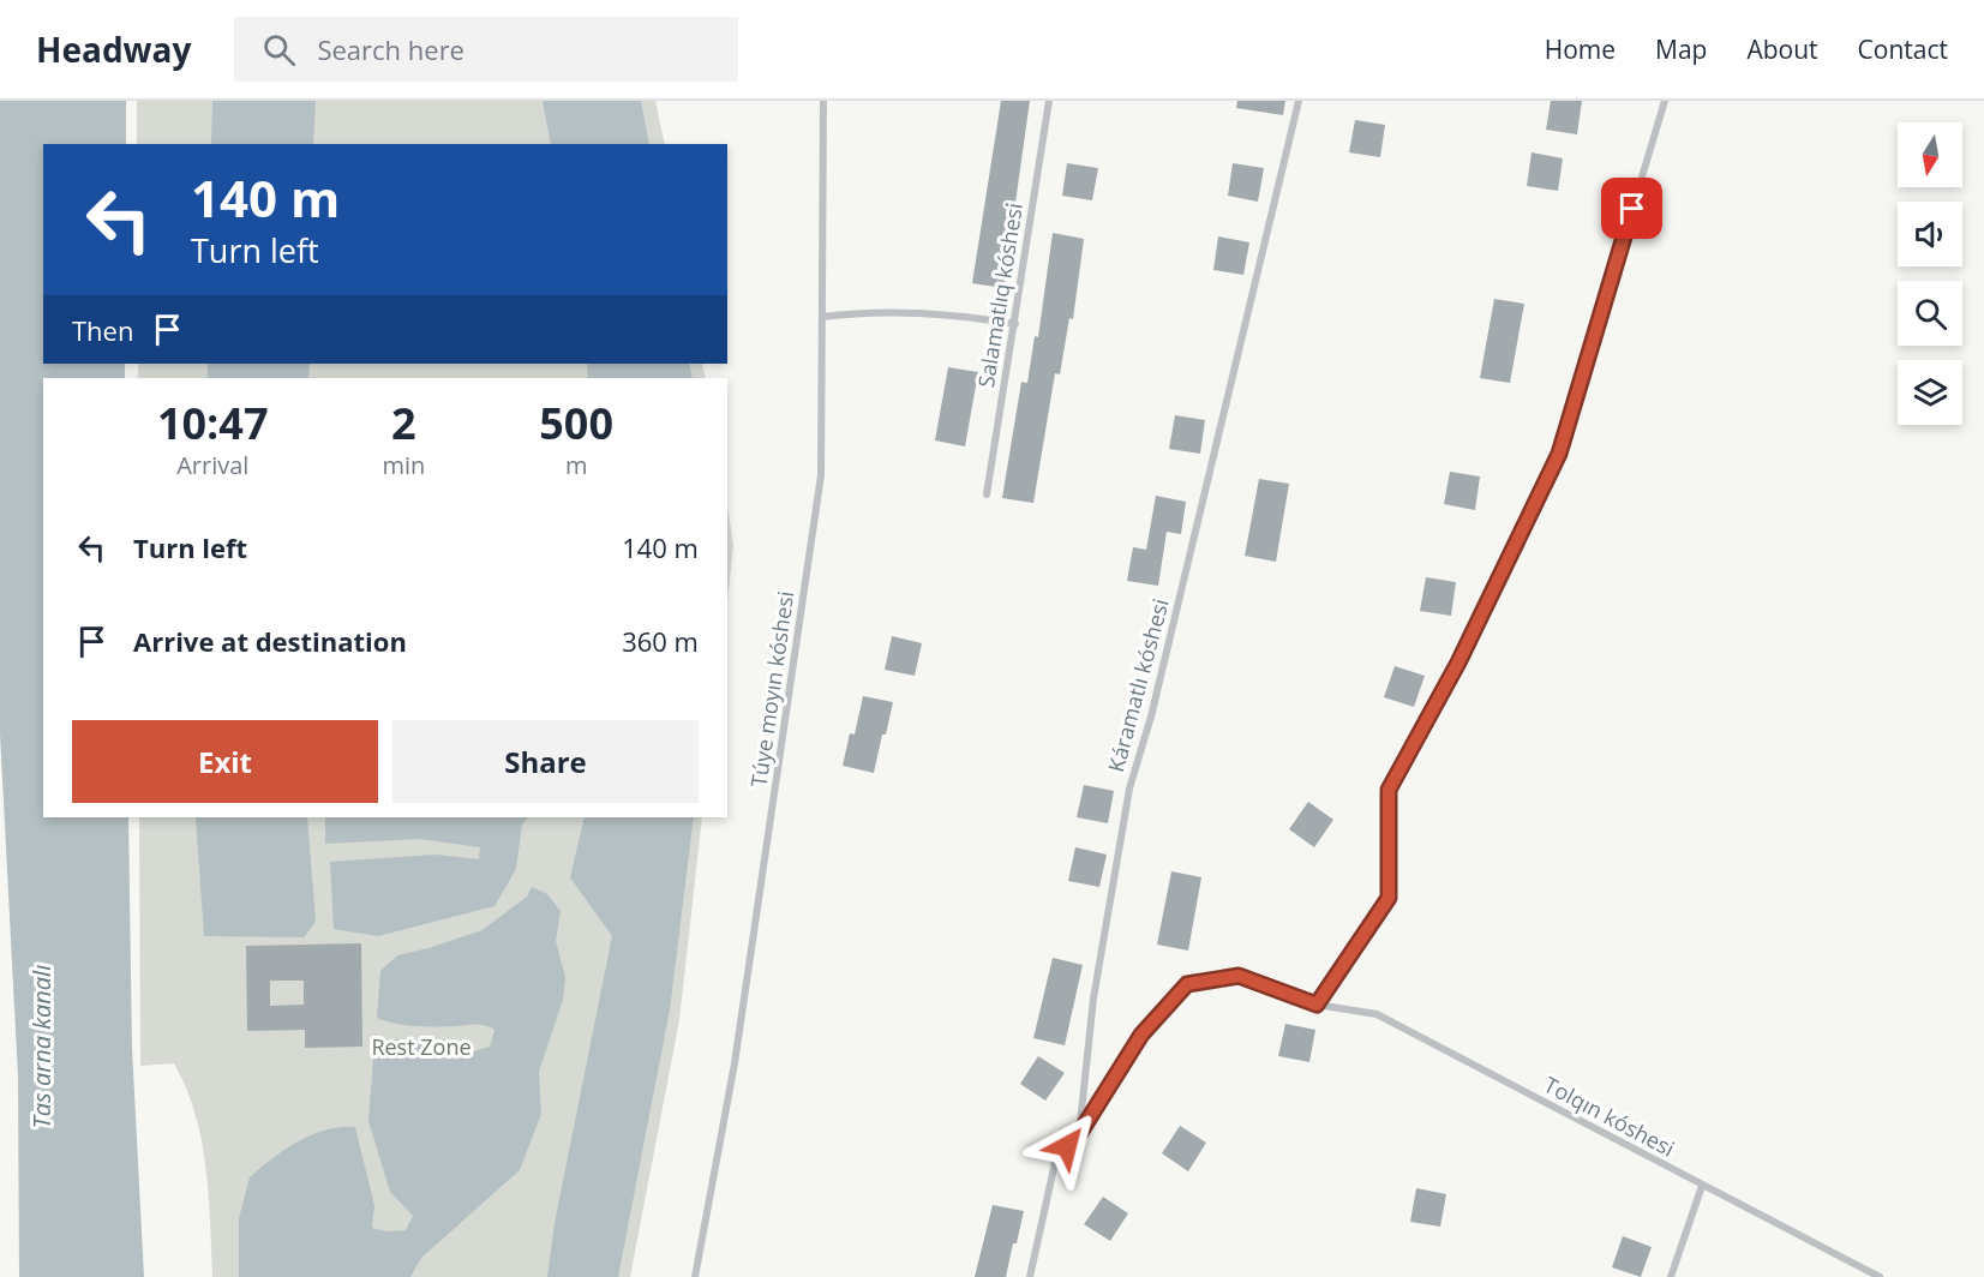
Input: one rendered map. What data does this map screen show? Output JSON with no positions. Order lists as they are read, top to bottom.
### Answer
{
  "streets": {
    "street": [
      "Salamatlıq kóshesi",
      "Káramatlı kóshesi",
      "Túye moyın kóshesi",
      "Tolqın kóshesi"
    ]
  },
  "crossings": [
    ["Káramatlı kóshesi", "Tolqın kóshesi"]
  ],
  "water": ["Tas arna kanalı"],
  "parks": ["Rest Zone"],
  "north": "bottom",
  "page": {
    "header": "Headway",
    "search": "Search here",
    "nav": [
      "Home",
      "Map",
      "About",
      "Contact"
    ],
    "turn": ["140 m", "Turn left"],
    "then": "Then",
    "eta": [
      "10:47",
      "Arrival",
      "2",
      "min",
      "500",
      "m"
    ],
    "list": [
      {
        "name": "Turn left",
        "value": "140 m"
      },
      {
        "name": "Arrive at destination",
        "value": "360 m"
      }
    ],
    "buttons": ["Exit", "Share"]
  }
}
